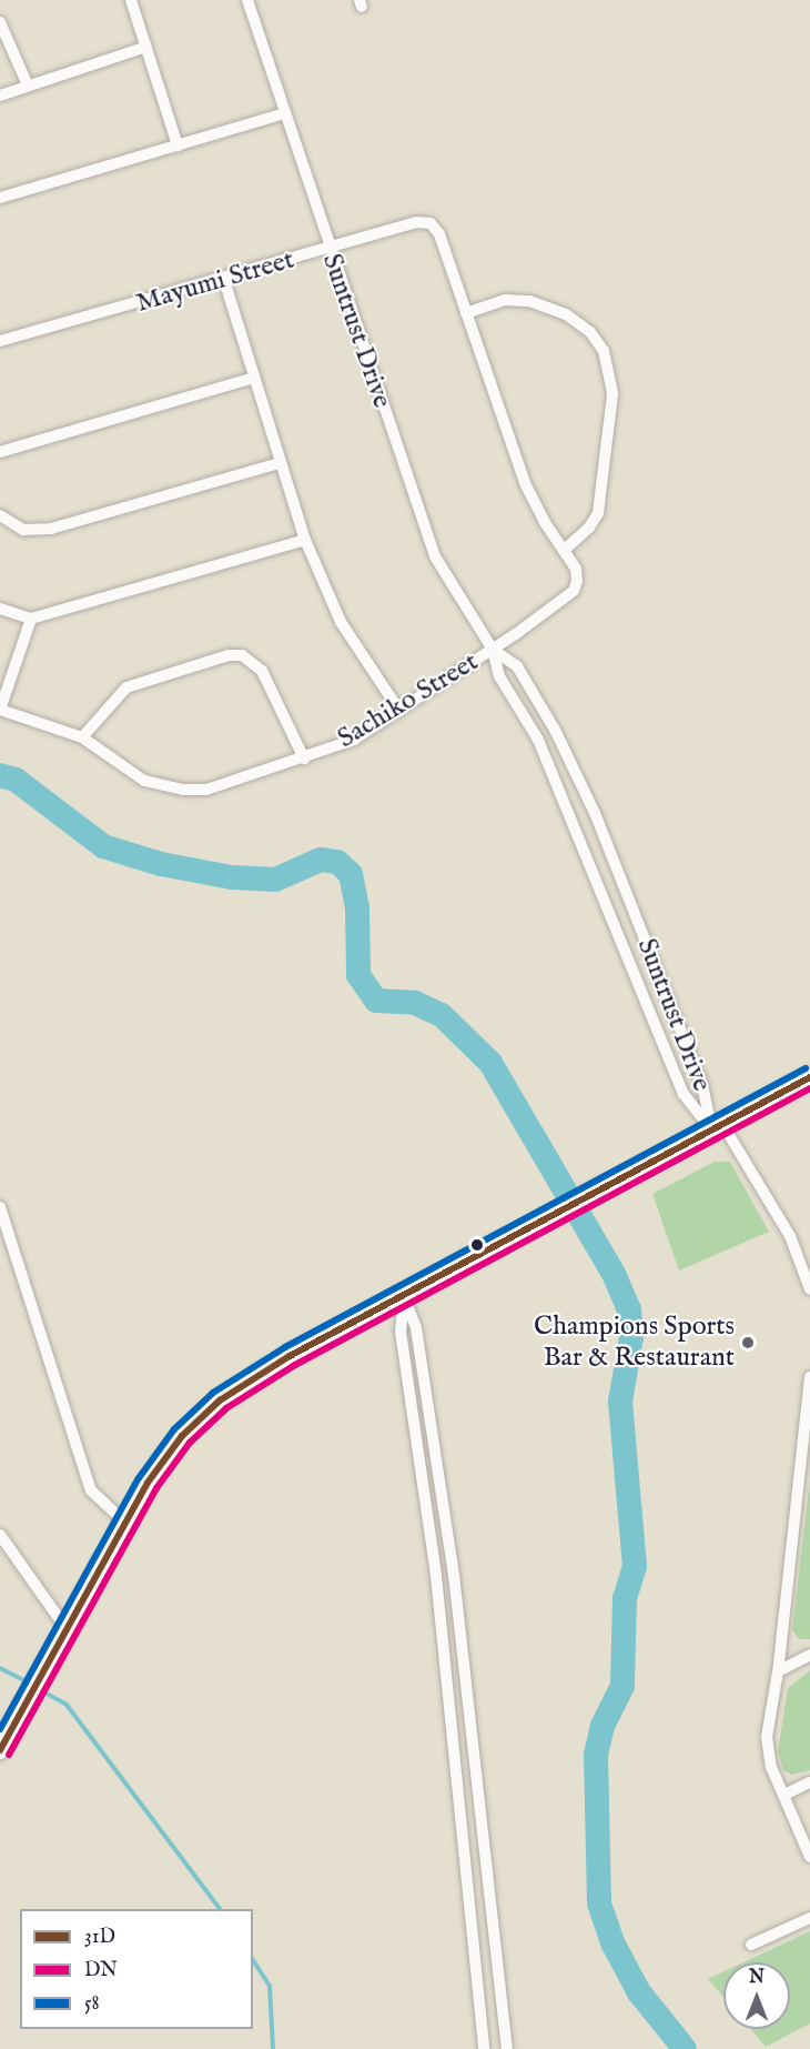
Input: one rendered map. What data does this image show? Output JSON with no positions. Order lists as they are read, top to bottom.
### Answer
{
  "streets": {
    "street": ["Mayumi Street", "Suntrust Drive", "Sachiko Street"]
  },
  "crossings": [
    ["Mayumi Street", "Suntrust Drive"],
    ["Suntrust Drive", "Sachiko Street"]
  ],
  "places": ["Champions Sports Bar & Restaurant"],
  "lines": ["transit line 58", "transit line 31D", "transit line DN"],
  "legend": ["31D", "DN", "58"],
  "north": "top"
}
